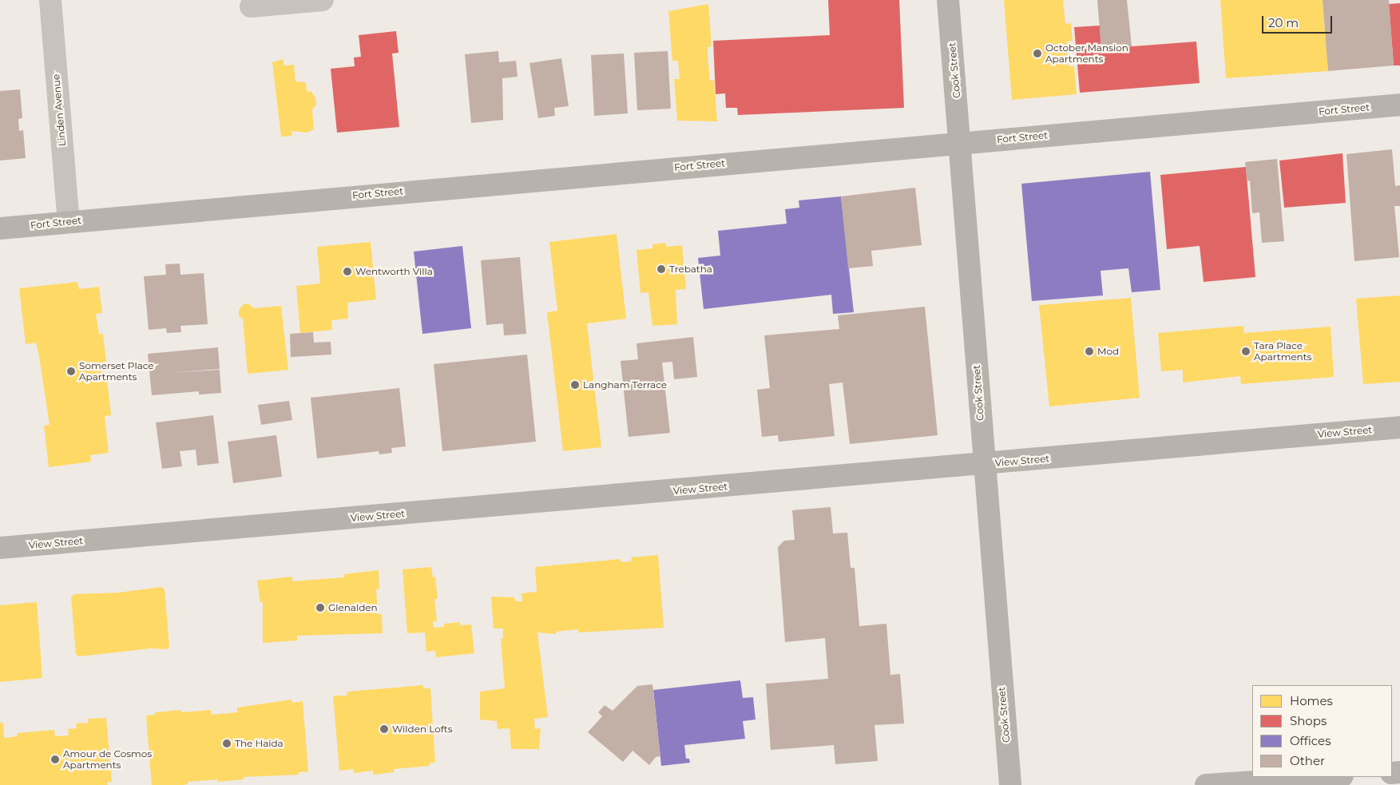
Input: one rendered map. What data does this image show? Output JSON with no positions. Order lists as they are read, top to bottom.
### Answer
{
  "streets": {
    "main road": ["Cook Street", "Fort Street", "View Street"],
    "street": ["Linden Avenue"]
  },
  "crossings": [
    ["Cook Street", "Fort Street"],
    ["Cook Street", "View Street"],
    ["Fort Street", "Linden Avenue"]
  ],
  "places": [
    "October Mansion Apartments",
    "Trebatha",
    "Wentworth Villa",
    "Mod",
    "Tara Place Apartments",
    "Somerset Place Apartments",
    "Langham Terrace",
    "Glenalden",
    "Wilden Lofts",
    "The Haida",
    "Amour de Cosmos Apartments"
  ],
  "legend": [
    "Homes",
    "Shops",
    "Offices",
    "Other"
  ],
  "scale_bar": "20 m"
}
